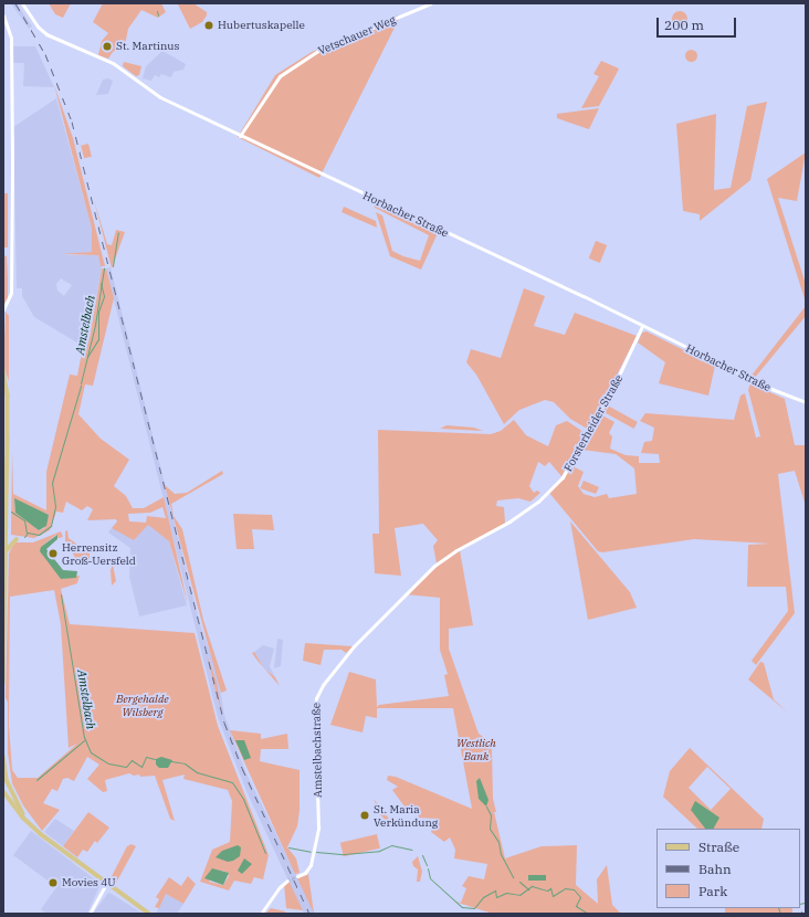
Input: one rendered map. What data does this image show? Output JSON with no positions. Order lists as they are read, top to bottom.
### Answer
{
  "streets": {
    "main road": [
      "Vetschauer Weg",
      "Horbacher Straße",
      "Forsterheider Straße",
      "Amstelbachstraße"
    ]
  },
  "crossings": [
    ["Vetschauer Weg", "Horbacher Straße"],
    ["Horbacher Straße", "Forsterheider Straße"],
    ["Forsterheider Straße", "Amstelbachstraße"]
  ],
  "water": ["Amstelbach"],
  "parks": ["Bergehalde Wilsberg", "Westlich Bank"],
  "places": [
    "Hubertuskapelle",
    "St. Martinus",
    "Herrensitz Groß-Uersfeld",
    "St. Maria Verkündung",
    "Movies 4U"
  ],
  "legend": ["Straße", "Bahn", "Park"],
  "scale_bar": "200 m"
}
